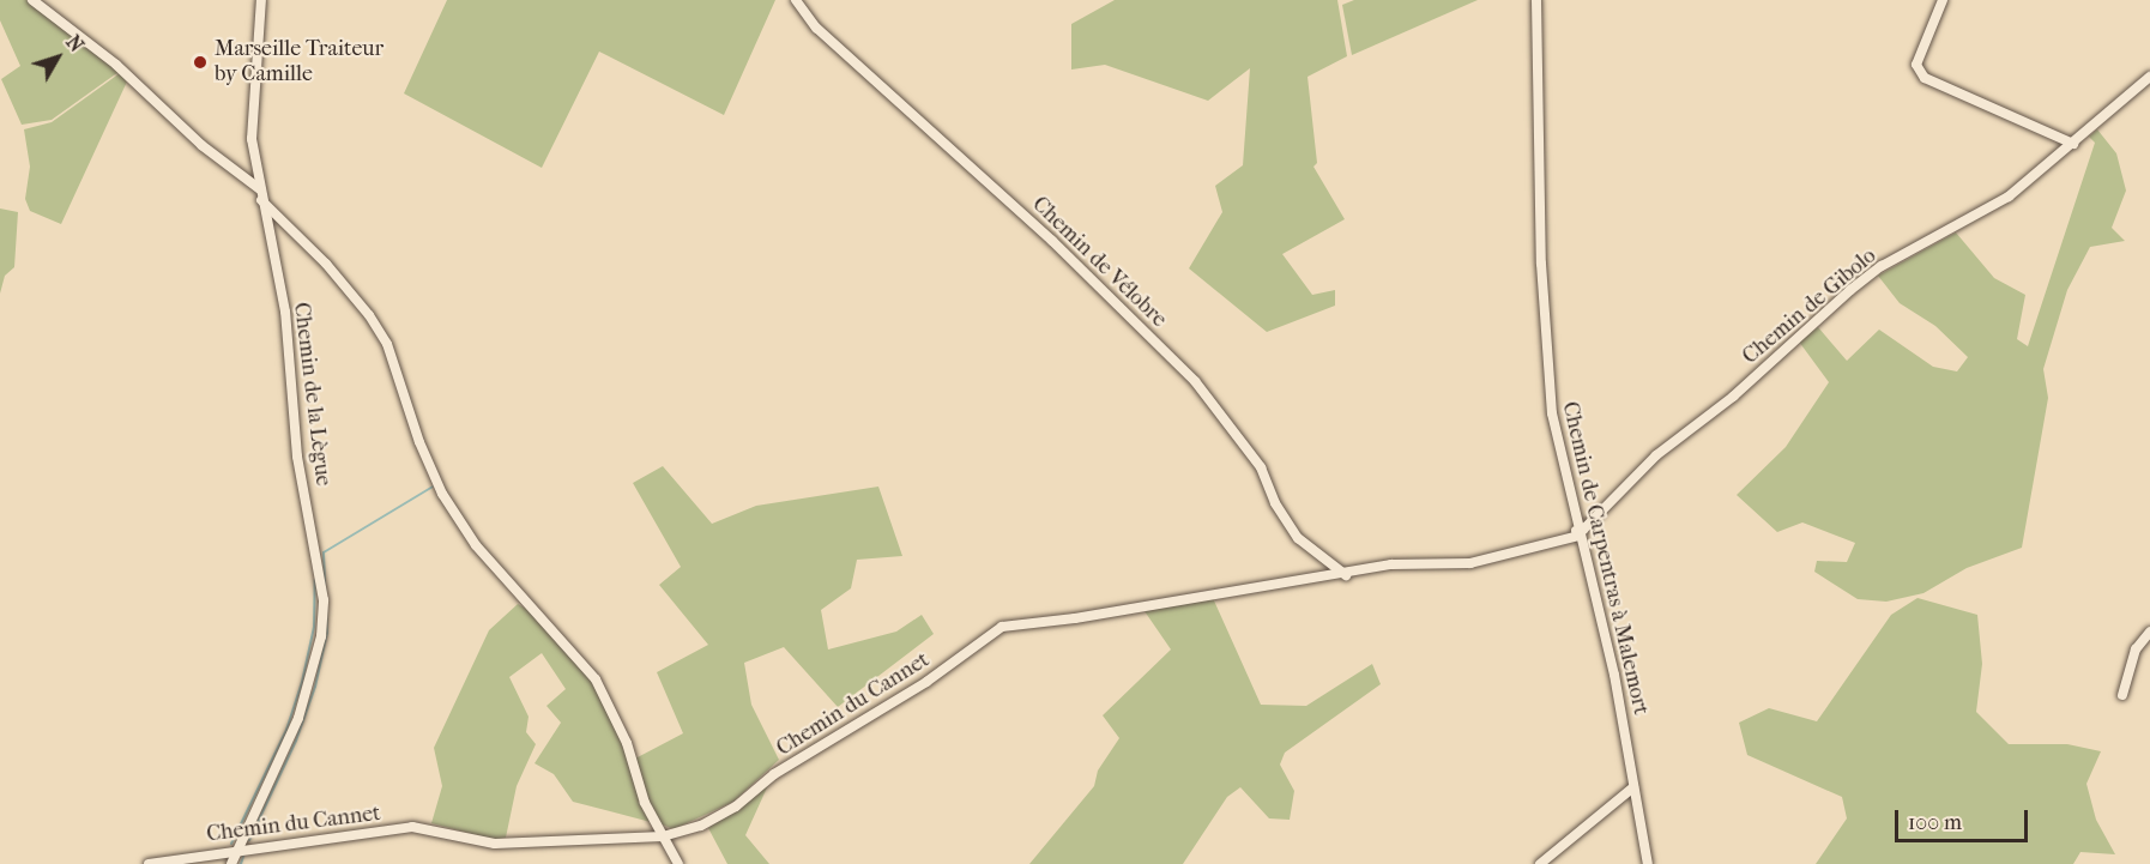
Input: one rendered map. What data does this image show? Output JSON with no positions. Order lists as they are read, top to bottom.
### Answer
{
  "streets": {
    "street": [
      "Chemin de Vélobre",
      "Chemin de Gibolo",
      "Chemin de la Lègue",
      "Chemin de Carpentras à Malemort",
      "Chemin du Cannet"
    ]
  },
  "crossings": [
    ["Chemin de Vélobre", "Chemin du Cannet"],
    ["Chemin de Gibolo", "Chemin de Carpentras à Malemort"],
    ["Chemin de Gibolo", "Chemin du Cannet"],
    ["Chemin de la Lègue", "Chemin du Cannet"],
    ["Chemin de Carpentras à Malemort", "Chemin du Cannet"]
  ],
  "places": ["Marseille Traiteur by Camille"],
  "scale_bar": "100 m",
  "north": "top right"
}
